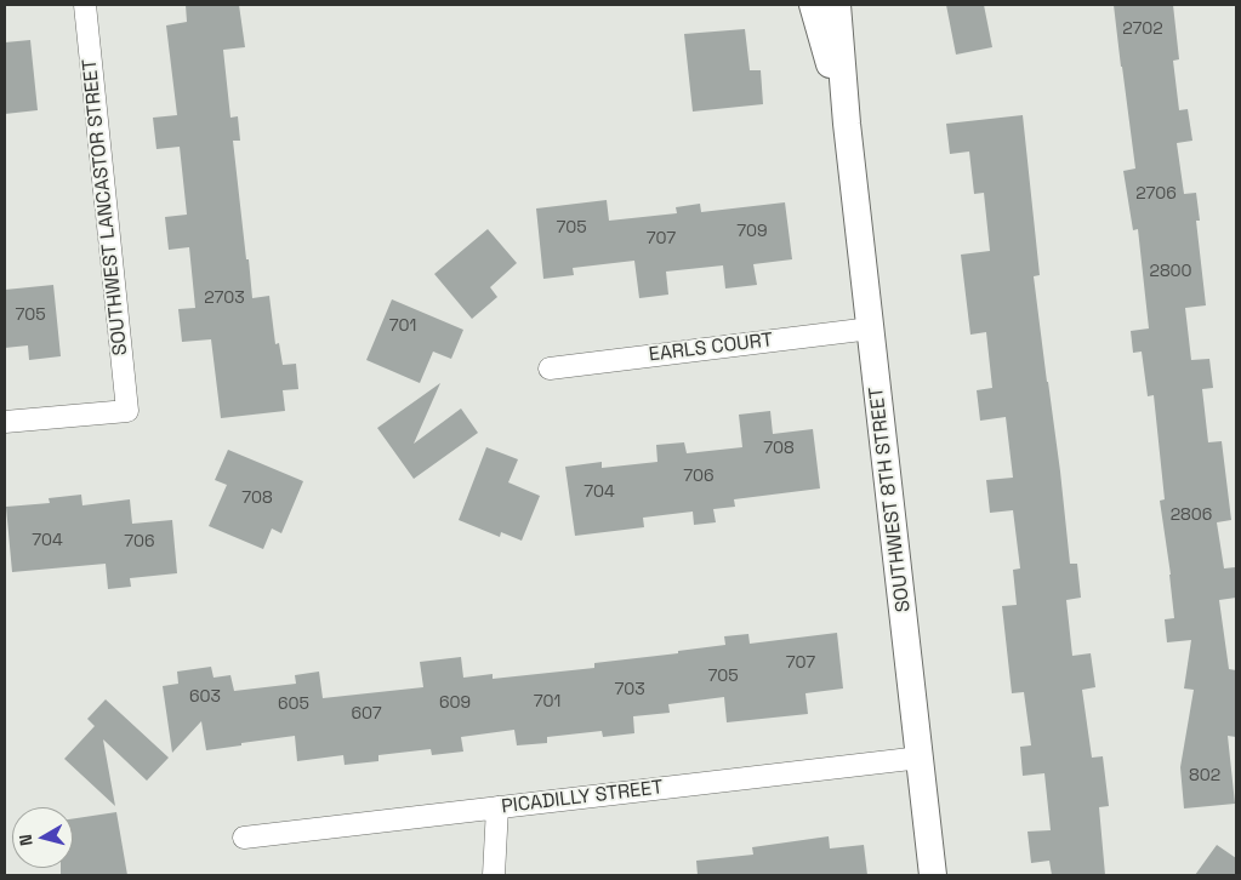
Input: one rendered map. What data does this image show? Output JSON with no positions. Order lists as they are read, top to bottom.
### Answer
{
  "streets": {
    "street": [
      "SOUTHWEST LANCASTOR STREET",
      "EARLS COURT",
      "SOUTHWEST 8TH STREET",
      "PICADILLY STREET"
    ]
  },
  "crossings": [
    ["EARLS COURT", "SOUTHWEST 8TH STREET"],
    ["SOUTHWEST 8TH STREET", "PICADILLY STREET"]
  ],
  "house_numbers": [
    "2702",
    "2706",
    "705",
    "709",
    "707",
    "2800",
    "2703",
    "705",
    "701",
    "708",
    "706",
    "704",
    "708",
    "2806",
    "704",
    "706",
    "707",
    "705",
    "703",
    "603",
    "701",
    "609",
    "605",
    "607",
    "802"
  ],
  "north": "left"
}
